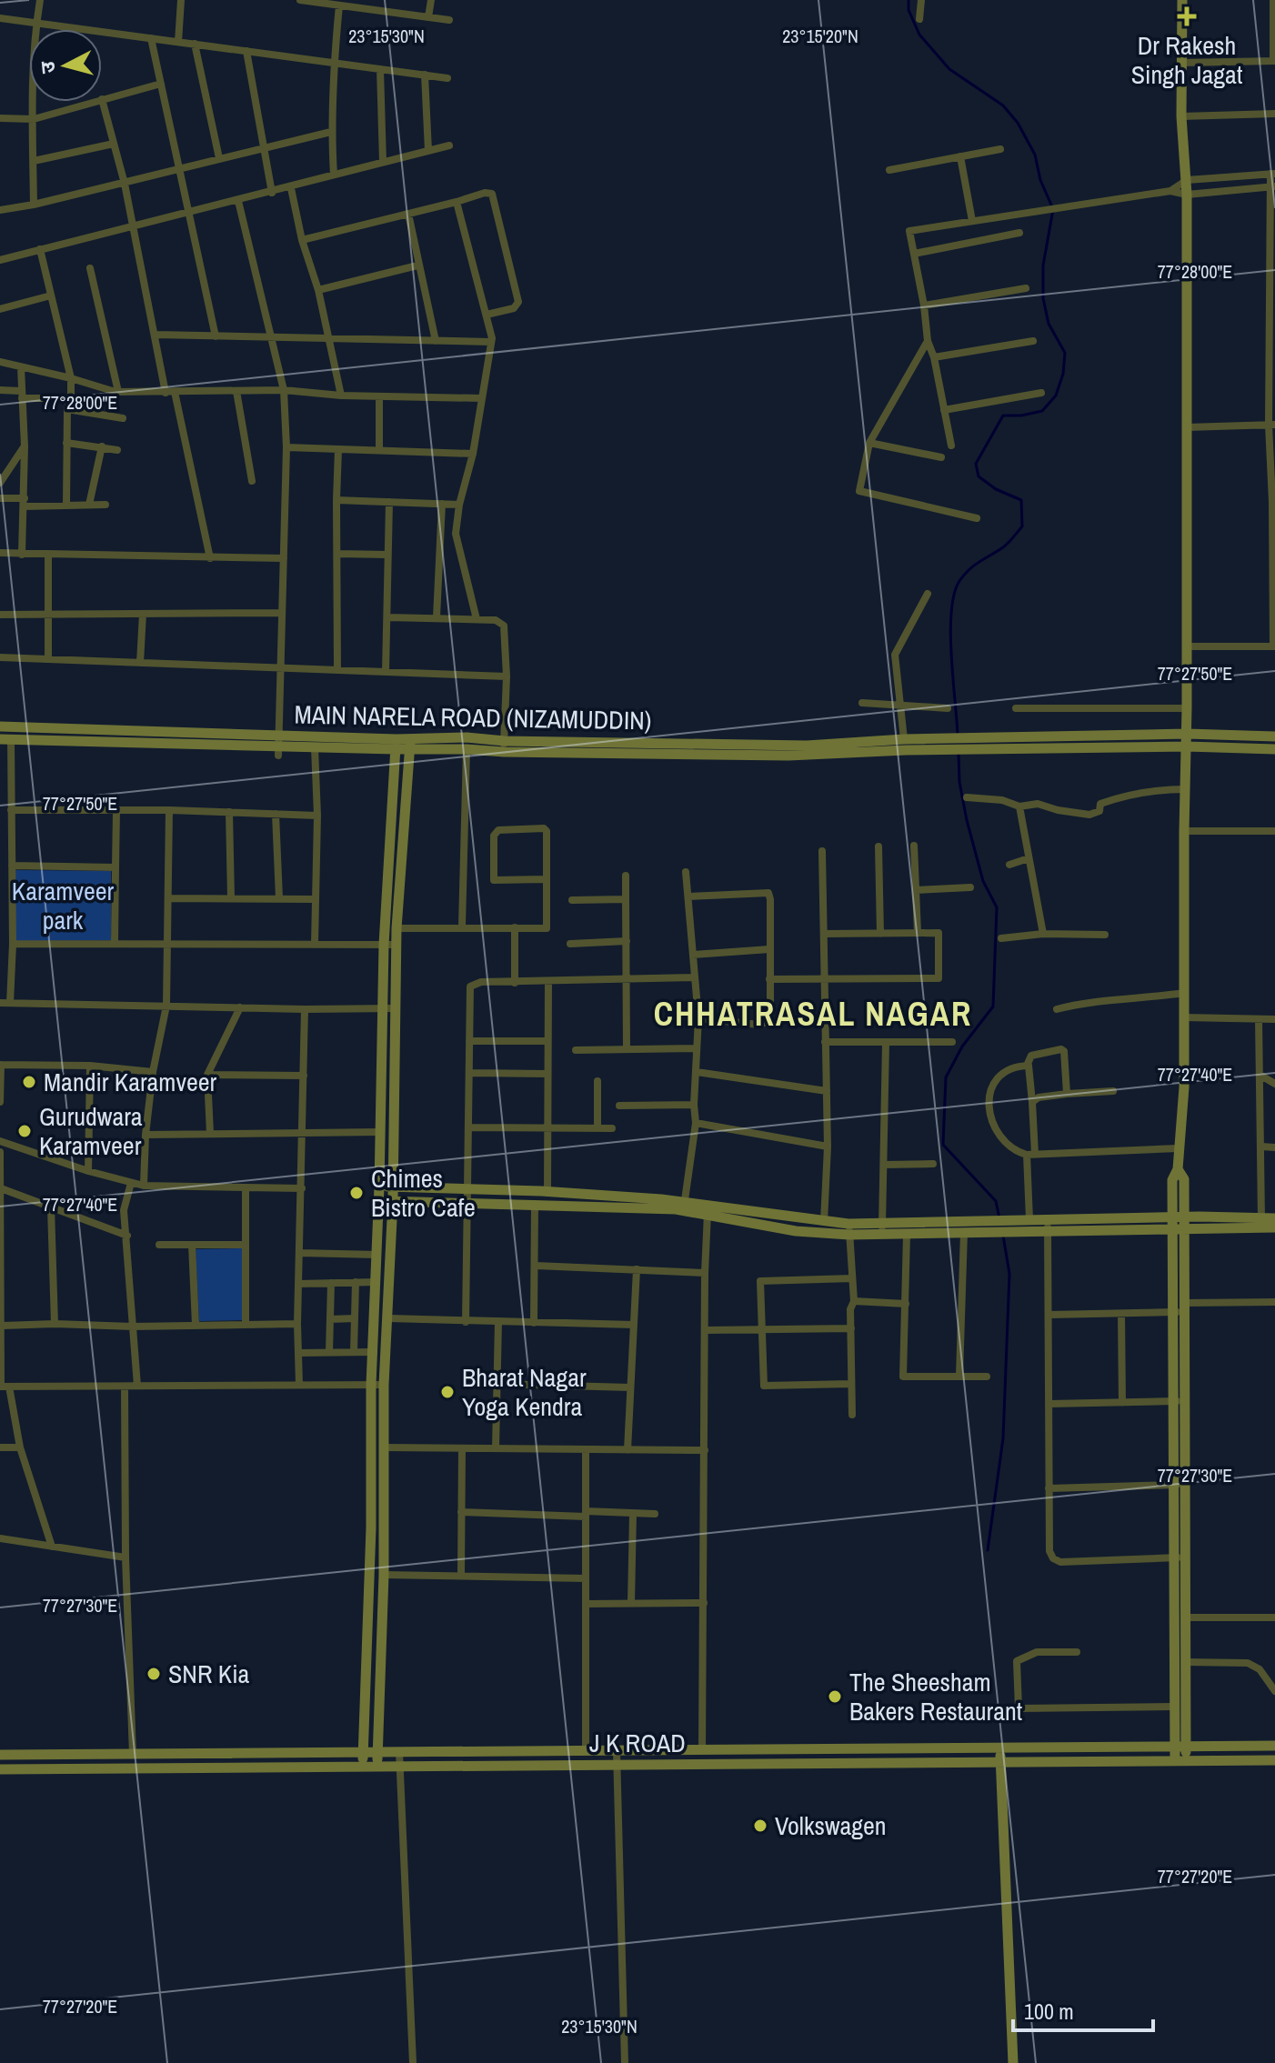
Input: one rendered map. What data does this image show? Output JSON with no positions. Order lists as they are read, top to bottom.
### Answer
{
  "streets": {
    "street": ["MAIN NARELA ROAD (NIZAMUDDIN)", "J K ROAD"]
  },
  "districts": ["CHHATRASAL NAGAR"],
  "parks": ["Karamveer park"],
  "places": {
    "health": ["Dr Rakesh Singh Jagat"],
    "other": [
      "Mandir Karamveer",
      "Gurudwara Karamveer",
      "Chimes Bistro Cafe",
      "Bharat Nagar Yoga Kendra",
      "SNR Kia",
      "The Sheesham Bakers Restaurant",
      "Volkswagen"
    ]
  },
  "scale_bar": "100 m",
  "north": "left",
  "coordinates": [
    "23°15'30\"N",
    "23°15'20\"N",
    "77°28'00\"E",
    "77°27'50\"E",
    "77°27'40\"E",
    "77°27'30\"E",
    "77°27'20\"E"
  ]
}
